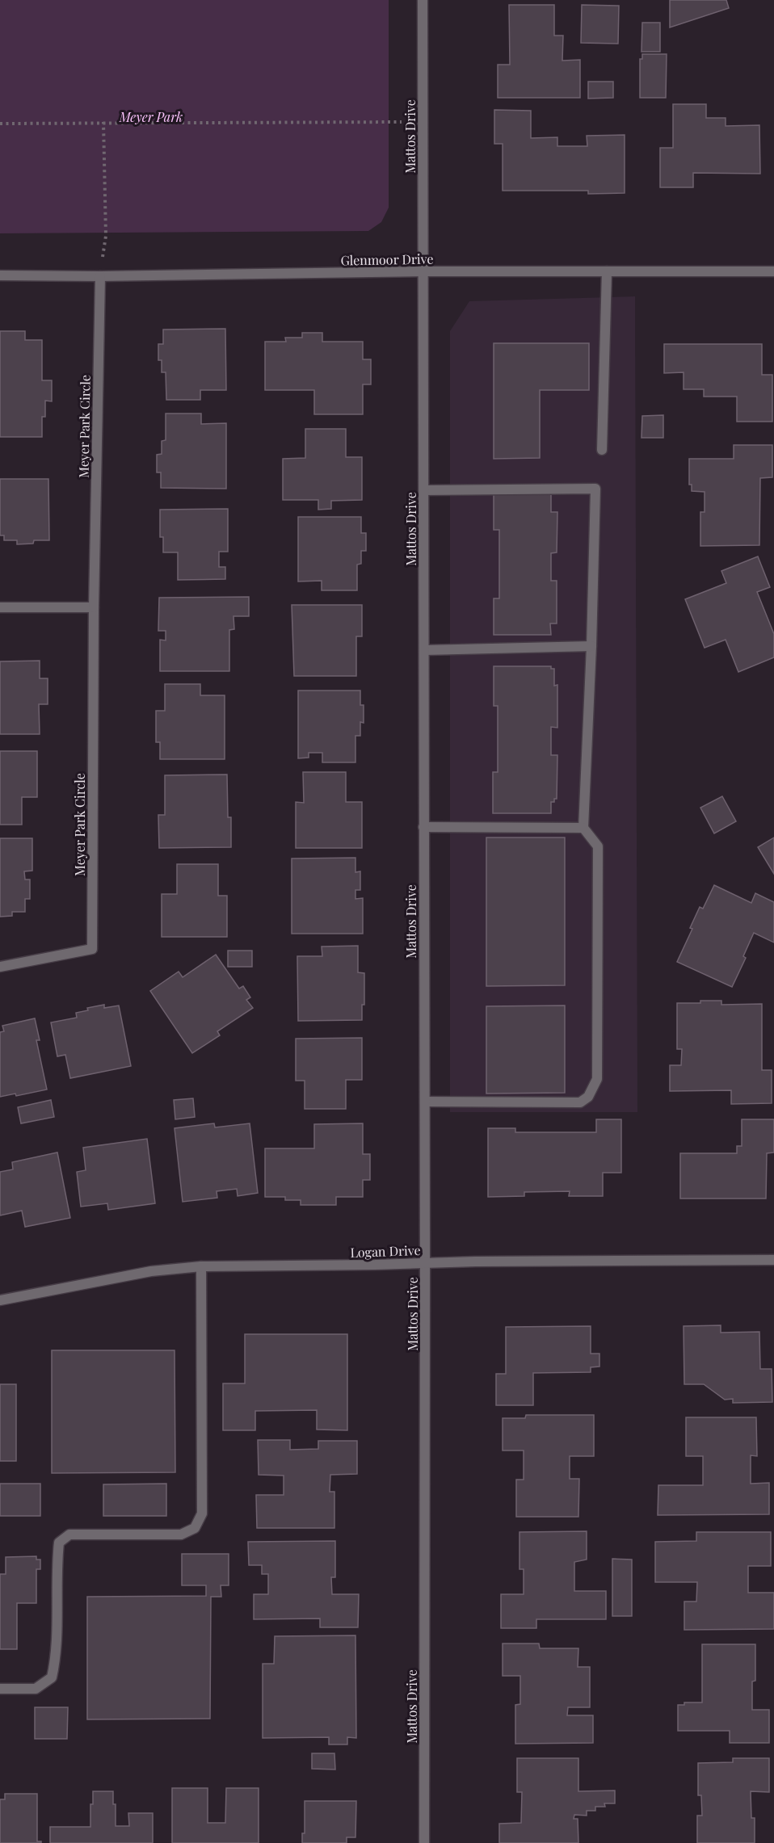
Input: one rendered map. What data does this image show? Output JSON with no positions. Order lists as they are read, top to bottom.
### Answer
{
  "streets": {
    "street": [
      "Mattos Drive",
      "Glenmoor Drive",
      "Meyer Park Circle",
      "Logan Drive"
    ]
  },
  "crossings": [
    ["Mattos Drive", "Glenmoor Drive"],
    ["Mattos Drive", "Logan Drive"],
    ["Glenmoor Drive", "Meyer Park Circle"]
  ],
  "parks": ["Meyer Park"]
}
